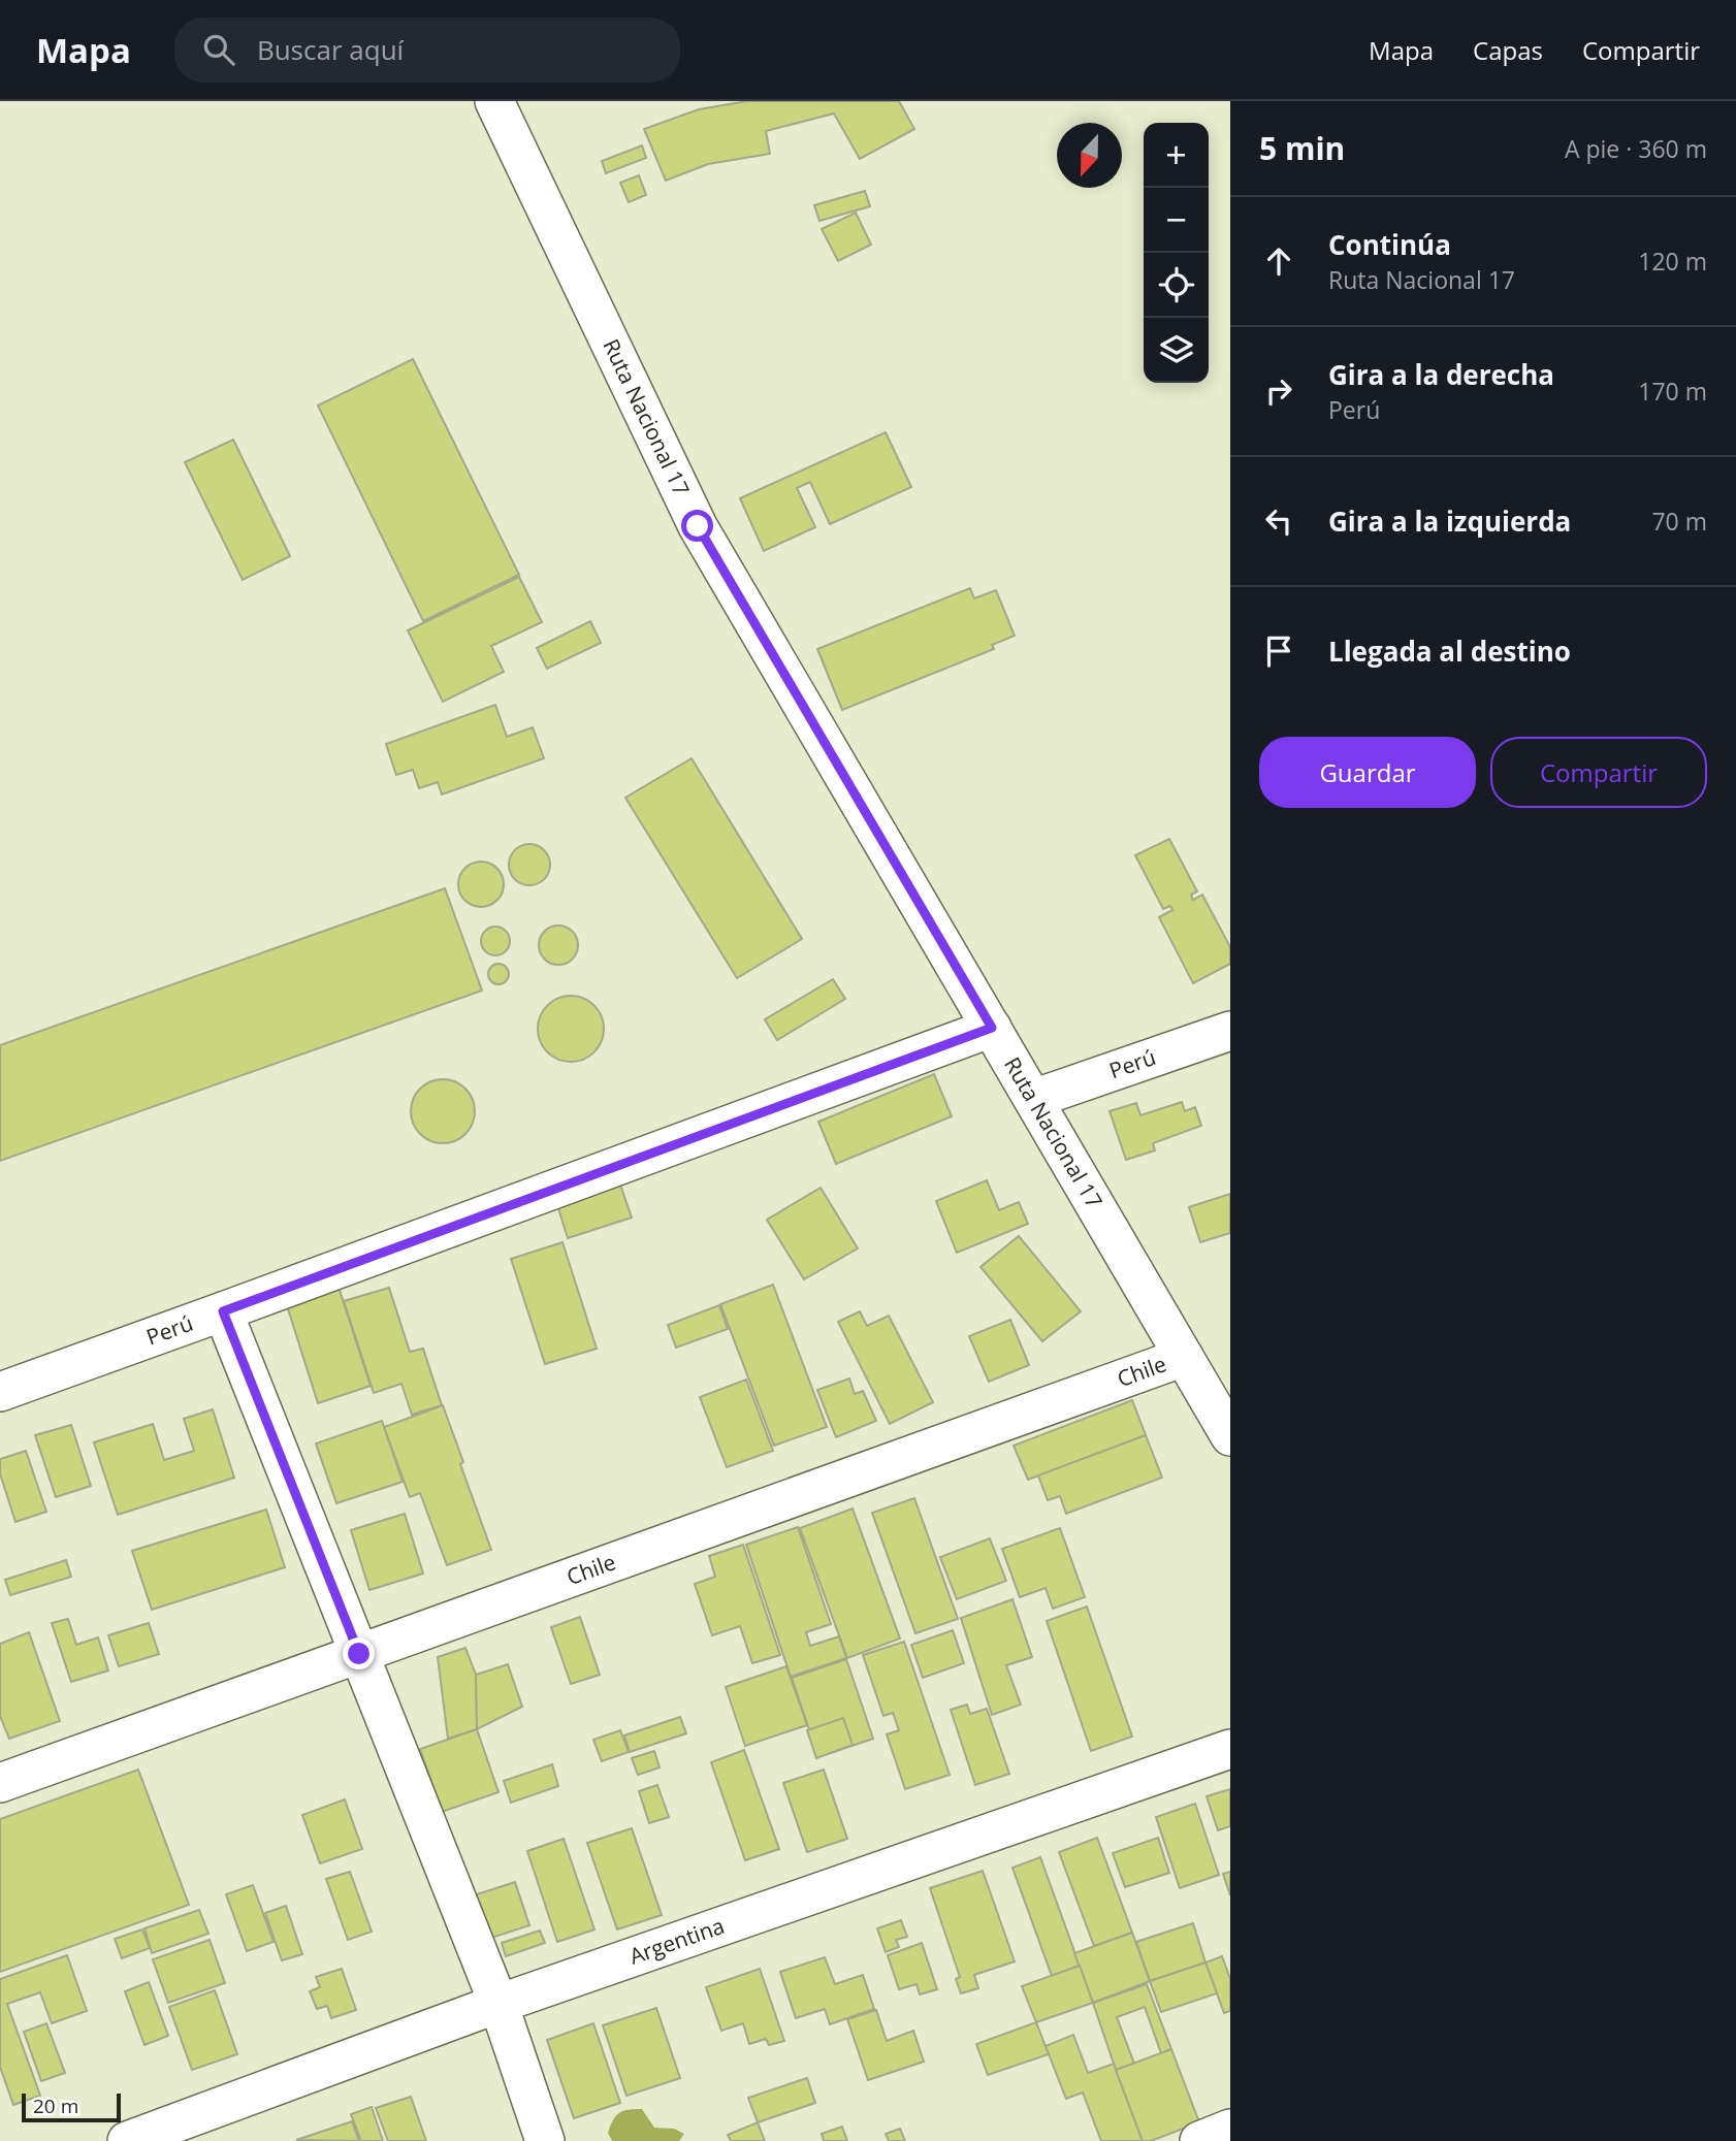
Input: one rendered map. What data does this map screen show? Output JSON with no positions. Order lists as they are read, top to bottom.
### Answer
{
  "streets": {
    "street": [
      "Ruta Nacional 17",
      "Perú",
      "Chile",
      "Argentina"
    ]
  },
  "crossings": [
    ["Ruta Nacional 17", "Perú"],
    ["Ruta Nacional 17", "Chile"]
  ],
  "scale_bar": "20 m",
  "north": "bottom",
  "page": {
    "header": "Mapa",
    "search": "Buscar aquí",
    "nav": ["Mapa", "Capas", "Compartir"],
    "heading": ["5 min", "A pie · 360 m"],
    "map_buttons": ["+", "−"],
    "list": [
      ["Continúa", "Ruta Nacional 17", "120 m"],
      ["Gira a la derecha", "Perú", "170 m"],
      ["Gira a la izquierda", "70 m"],
      "Llegada al destino"
    ],
    "buttons": ["Guardar", "Compartir"],
    "scale": "20 m"
  }
}
